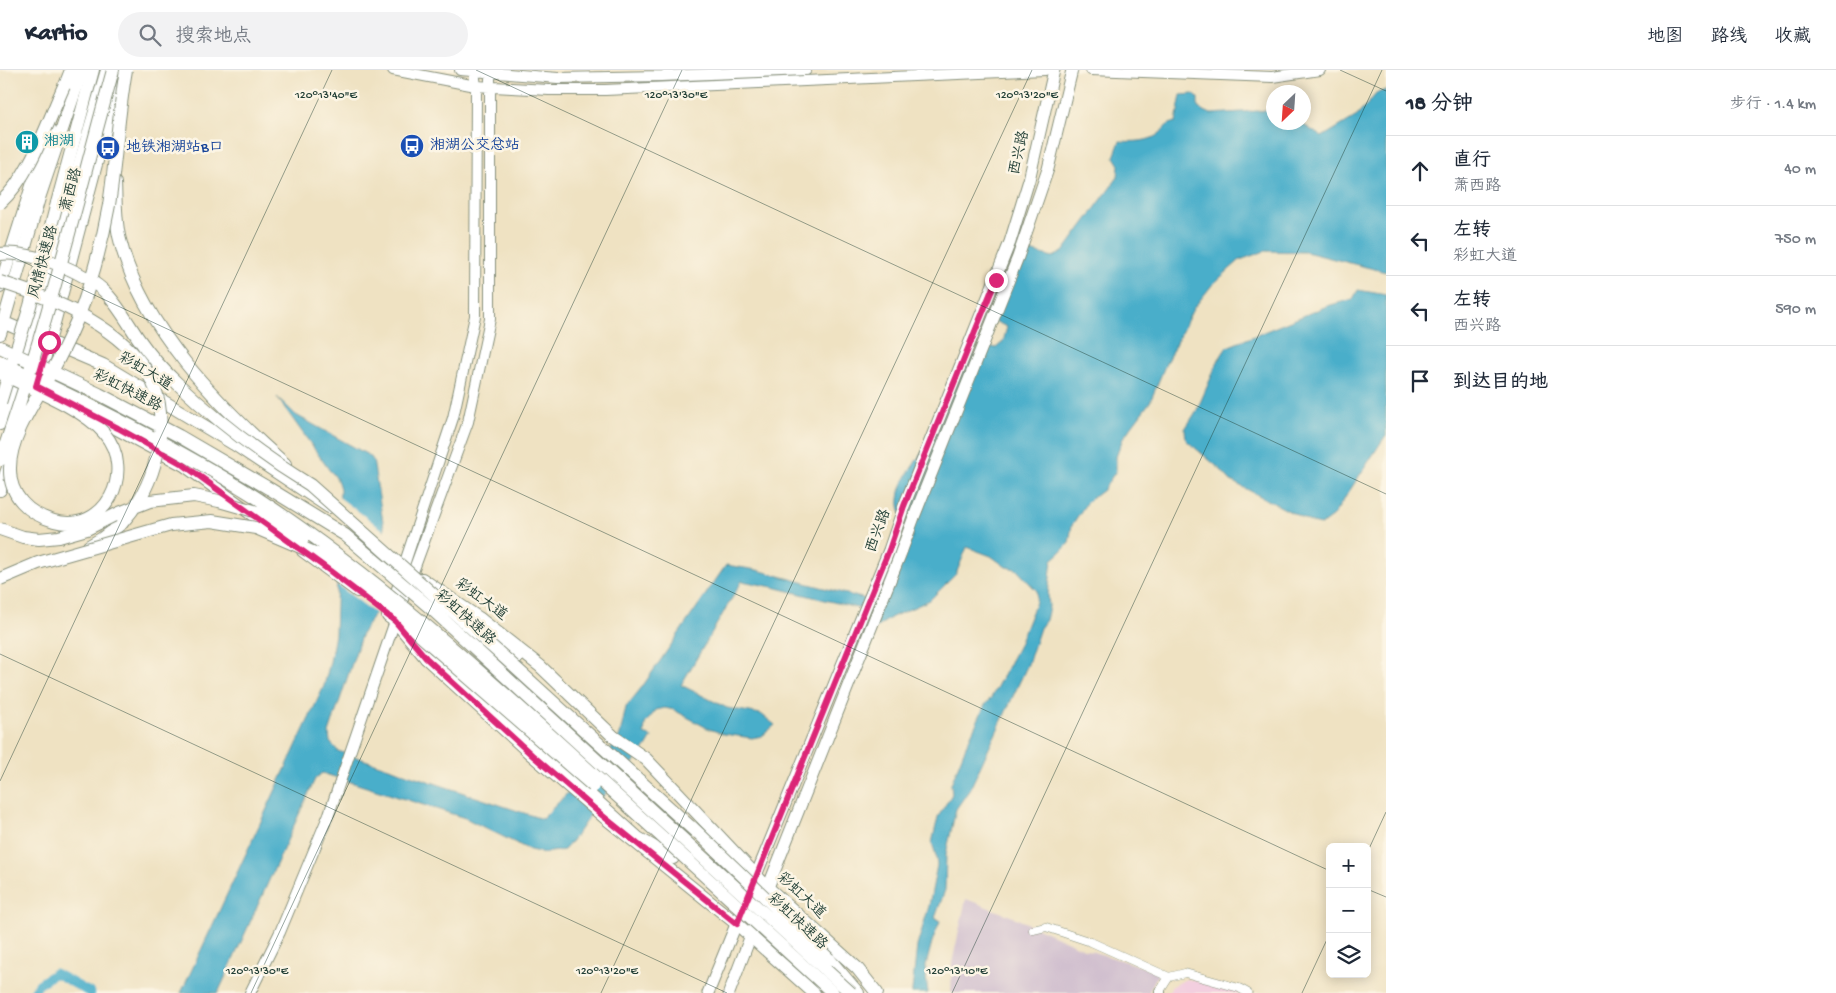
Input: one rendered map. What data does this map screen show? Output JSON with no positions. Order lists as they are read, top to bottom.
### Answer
{
  "streets": {
    "main road": [
      "西兴路",
      "萧西路",
      "风情快速路",
      "彩虹大道",
      "彩虹快速路"
    ]
  },
  "crossings": [
    ["西兴路", "彩虹大道"],
    ["萧西路", "彩虹大道"]
  ],
  "places": {
    "building": ["湘湖"],
    "bus stop": ["湘湖公交总站", "地铁湘湖站B口"]
  },
  "north": "bottom left",
  "page": {
    "header": "Kartio",
    "search": "搜索地点",
    "nav": ["地图", "路线", "收藏"],
    "heading": ["18 分钟", "步行 · 1.4 km"],
    "list": [
      ["直行", "萧西路", "40 m"],
      ["左转", "彩虹大道", "750 m"],
      ["左转", "西兴路", "590 m"],
      "到达目的地"
    ],
    "map_buttons": ["+", "−"]
  },
  "coordinates": [
    "120°13'30\"E",
    "120°13'20\"E",
    "120°13'40\"E",
    "120°13'10\"E"
  ]
}
